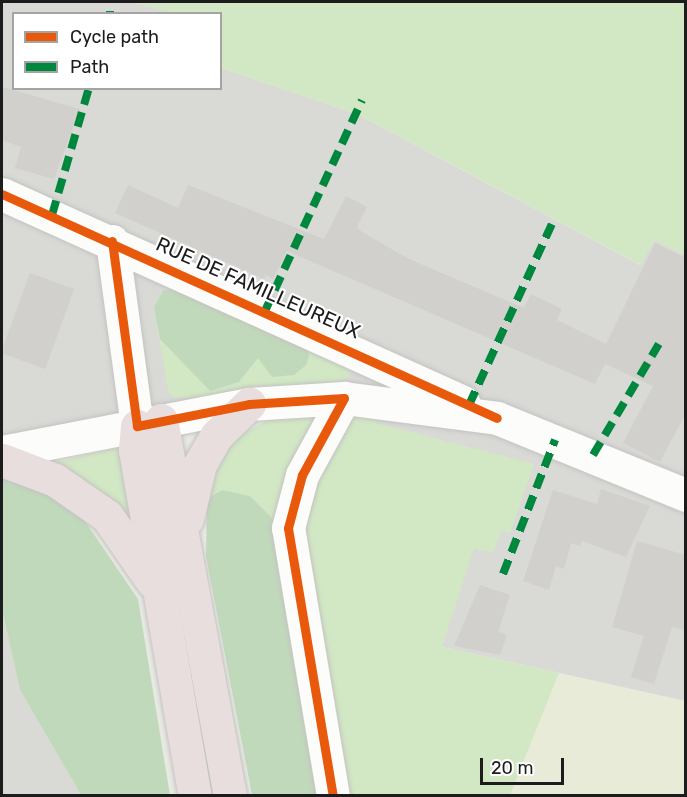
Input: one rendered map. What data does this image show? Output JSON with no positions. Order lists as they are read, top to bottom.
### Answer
{
  "streets": {
    "street": ["RUE DE FAMILLEUREUX"]
  },
  "legend": ["Cycle path", "Path"],
  "scale_bar": "20 m"
}
